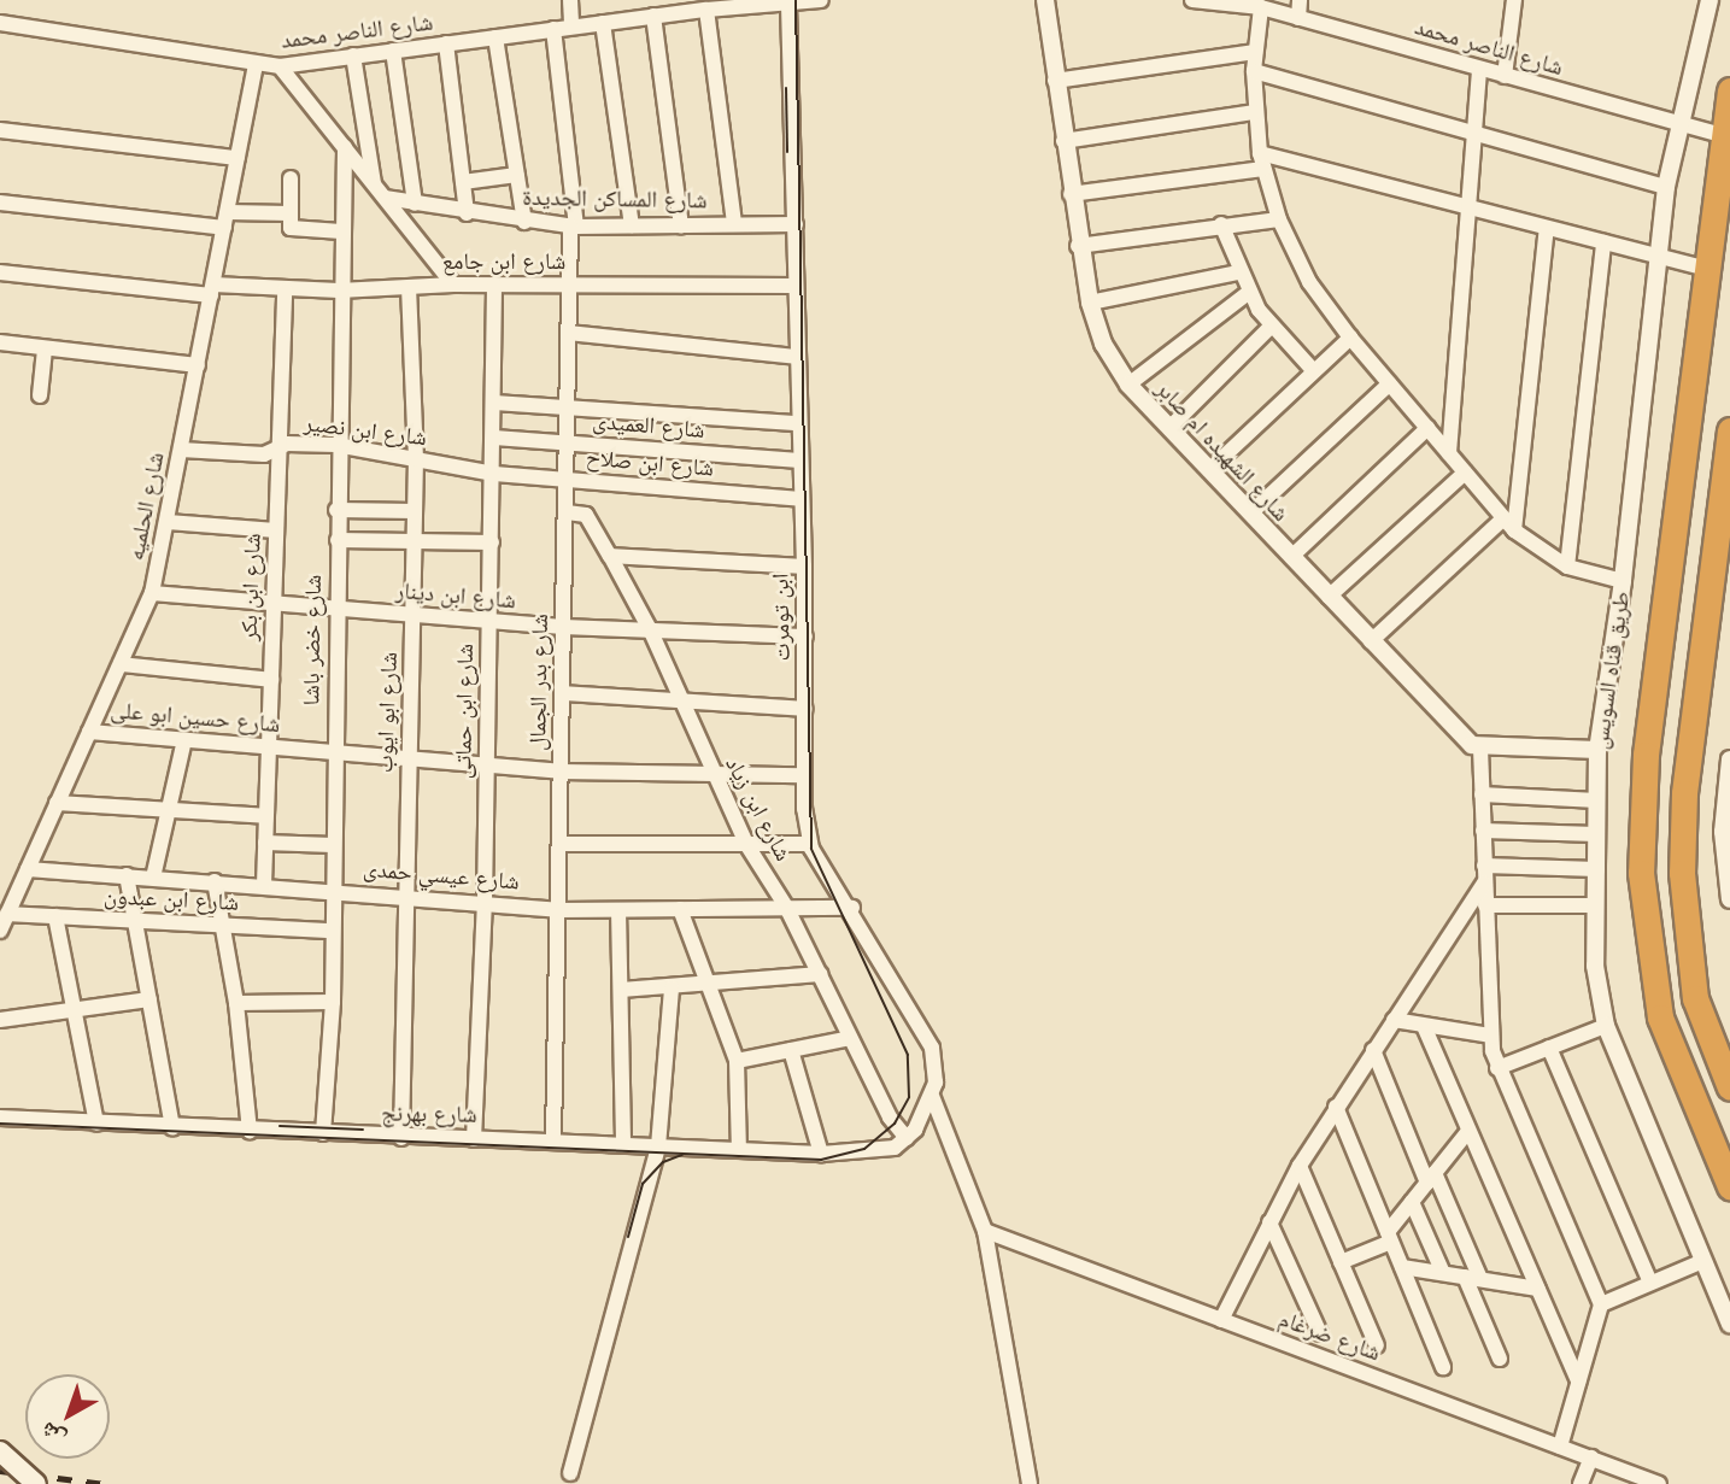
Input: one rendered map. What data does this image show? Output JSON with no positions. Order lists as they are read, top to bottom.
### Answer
{
  "streets": {
    "highway": ["طريق قناه السويس"],
    "street": [
      "شارع الناصر محمد",
      "شارع المساكن الجديدة",
      "شارع ابن جامع",
      "شارع العميدى",
      "شارع ابن نصير",
      "شارع الشهيده ام صابر",
      "شارع ابن صلاح",
      "شارع الحلميه",
      "شارع ابن بكر",
      "شارع ابن دينار",
      "ابن تومرت",
      "شارع خضر باشا",
      "شارع بدر الجمال",
      "شارع ابن حماتى",
      "شارع ابو ايوب",
      "شارع حسين ابو على",
      "شارع ابن زياد",
      "شارع عيسي حمدى",
      "شارع ابن عبدون",
      "شارع بهرنج",
      "شارع ضرغام"
    ]
  },
  "crossings": [
    ["شارع الناصر محمد", "شارع الحلميه"],
    ["شارع الناصر محمد", "ابن تومرت"],
    ["شارع الناصر محمد", "طريق قناه السويس"],
    ["شارع الناصر محمد", "شارع بدر الجمال"],
    ["شارع المساكن الجديدة", "ابن تومرت"],
    ["شارع المساكن الجديدة", "شارع بدر الجمال"],
    ["شارع ابن جامع", "شارع الحلميه"],
    ["شارع ابن جامع", "شارع ابن بكر"],
    ["شارع ابن جامع", "ابن تومرت"],
    ["شارع ابن جامع", "شارع خضر باشا"],
    ["شارع ابن جامع", "شارع بدر الجمال"],
    ["شارع ابن جامع", "شارع ابن حماتى"],
    ["شارع ابن جامع", "شارع ابو ايوب"],
    ["شارع العميدى", "ابن تومرت"],
    ["شارع العميدى", "شارع بدر الجمال"],
    ["شارع العميدى", "شارع ابن حماتى"],
    ["شارع ابن نصير", "شارع ابن صلاح"],
    ["شارع ابن نصير", "شارع الحلميه"],
    ["شارع ابن نصير", "شارع ابن بكر"],
    ["شارع ابن نصير", "شارع خضر باشا"],
    ["شارع ابن نصير", "شارع ابن حماتى"],
    ["شارع ابن نصير", "شارع ابو ايوب"],
    ["شارع ابن صلاح", "ابن تومرت"],
    ["شارع ابن صلاح", "شارع بدر الجمال"],
    ["شارع ابن صلاح", "شارع ابن حماتى"],
    ["شارع الحلميه", "شارع ابن دينار"],
    ["شارع الحلميه", "شارع حسين ابو على"],
    ["شارع الحلميه", "شارع عيسي حمدى"],
    ["شارع الحلميه", "شارع ابن عبدون"],
    ["شارع ابن بكر", "شارع ابن دينار"],
    ["شارع ابن بكر", "شارع حسين ابو على"],
    ["شارع ابن بكر", "شارع عيسي حمدى"],
    ["شارع ابن دينار", "ابن تومرت"],
    ["شارع ابن دينار", "شارع خضر باشا"],
    ["شارع ابن دينار", "شارع بدر الجمال"],
    ["شارع ابن دينار", "شارع ابن حماتى"],
    ["شارع ابن دينار", "شارع ابو ايوب"],
    ["شارع ابن دينار", "شارع ابن زياد"],
    ["ابن تومرت", "شارع حسين ابو على"],
    ["ابن تومرت", "شارع عيسي حمدى"],
    ["شارع خضر باشا", "شارع حسين ابو على"],
    ["شارع خضر باشا", "شارع عيسي حمدى"],
    ["شارع خضر باشا", "شارع ابن عبدون"],
    ["شارع خضر باشا", "شارع بهرنج"],
    ["شارع بدر الجمال", "شارع حسين ابو على"],
    ["شارع بدر الجمال", "شارع ابن زياد"],
    ["شارع بدر الجمال", "شارع عيسي حمدى"],
    ["شارع بدر الجمال", "شارع بهرنج"],
    ["شارع ابن حماتى", "شارع حسين ابو على"],
    ["شارع ابن حماتى", "شارع عيسي حمدى"],
    ["شارع ابن حماتى", "شارع بهرنج"],
    ["شارع ابو ايوب", "شارع حسين ابو على"],
    ["شارع ابو ايوب", "شارع عيسي حمدى"],
    ["شارع ابو ايوب", "شارع بهرنج"],
    ["شارع حسين ابو على", "شارع ابن زياد"],
    ["شارع ابن زياد", "شارع عيسي حمدى"],
    ["شارع ابن زياد", "شارع بهرنج"]
  ],
  "north": "bottom left"
}
